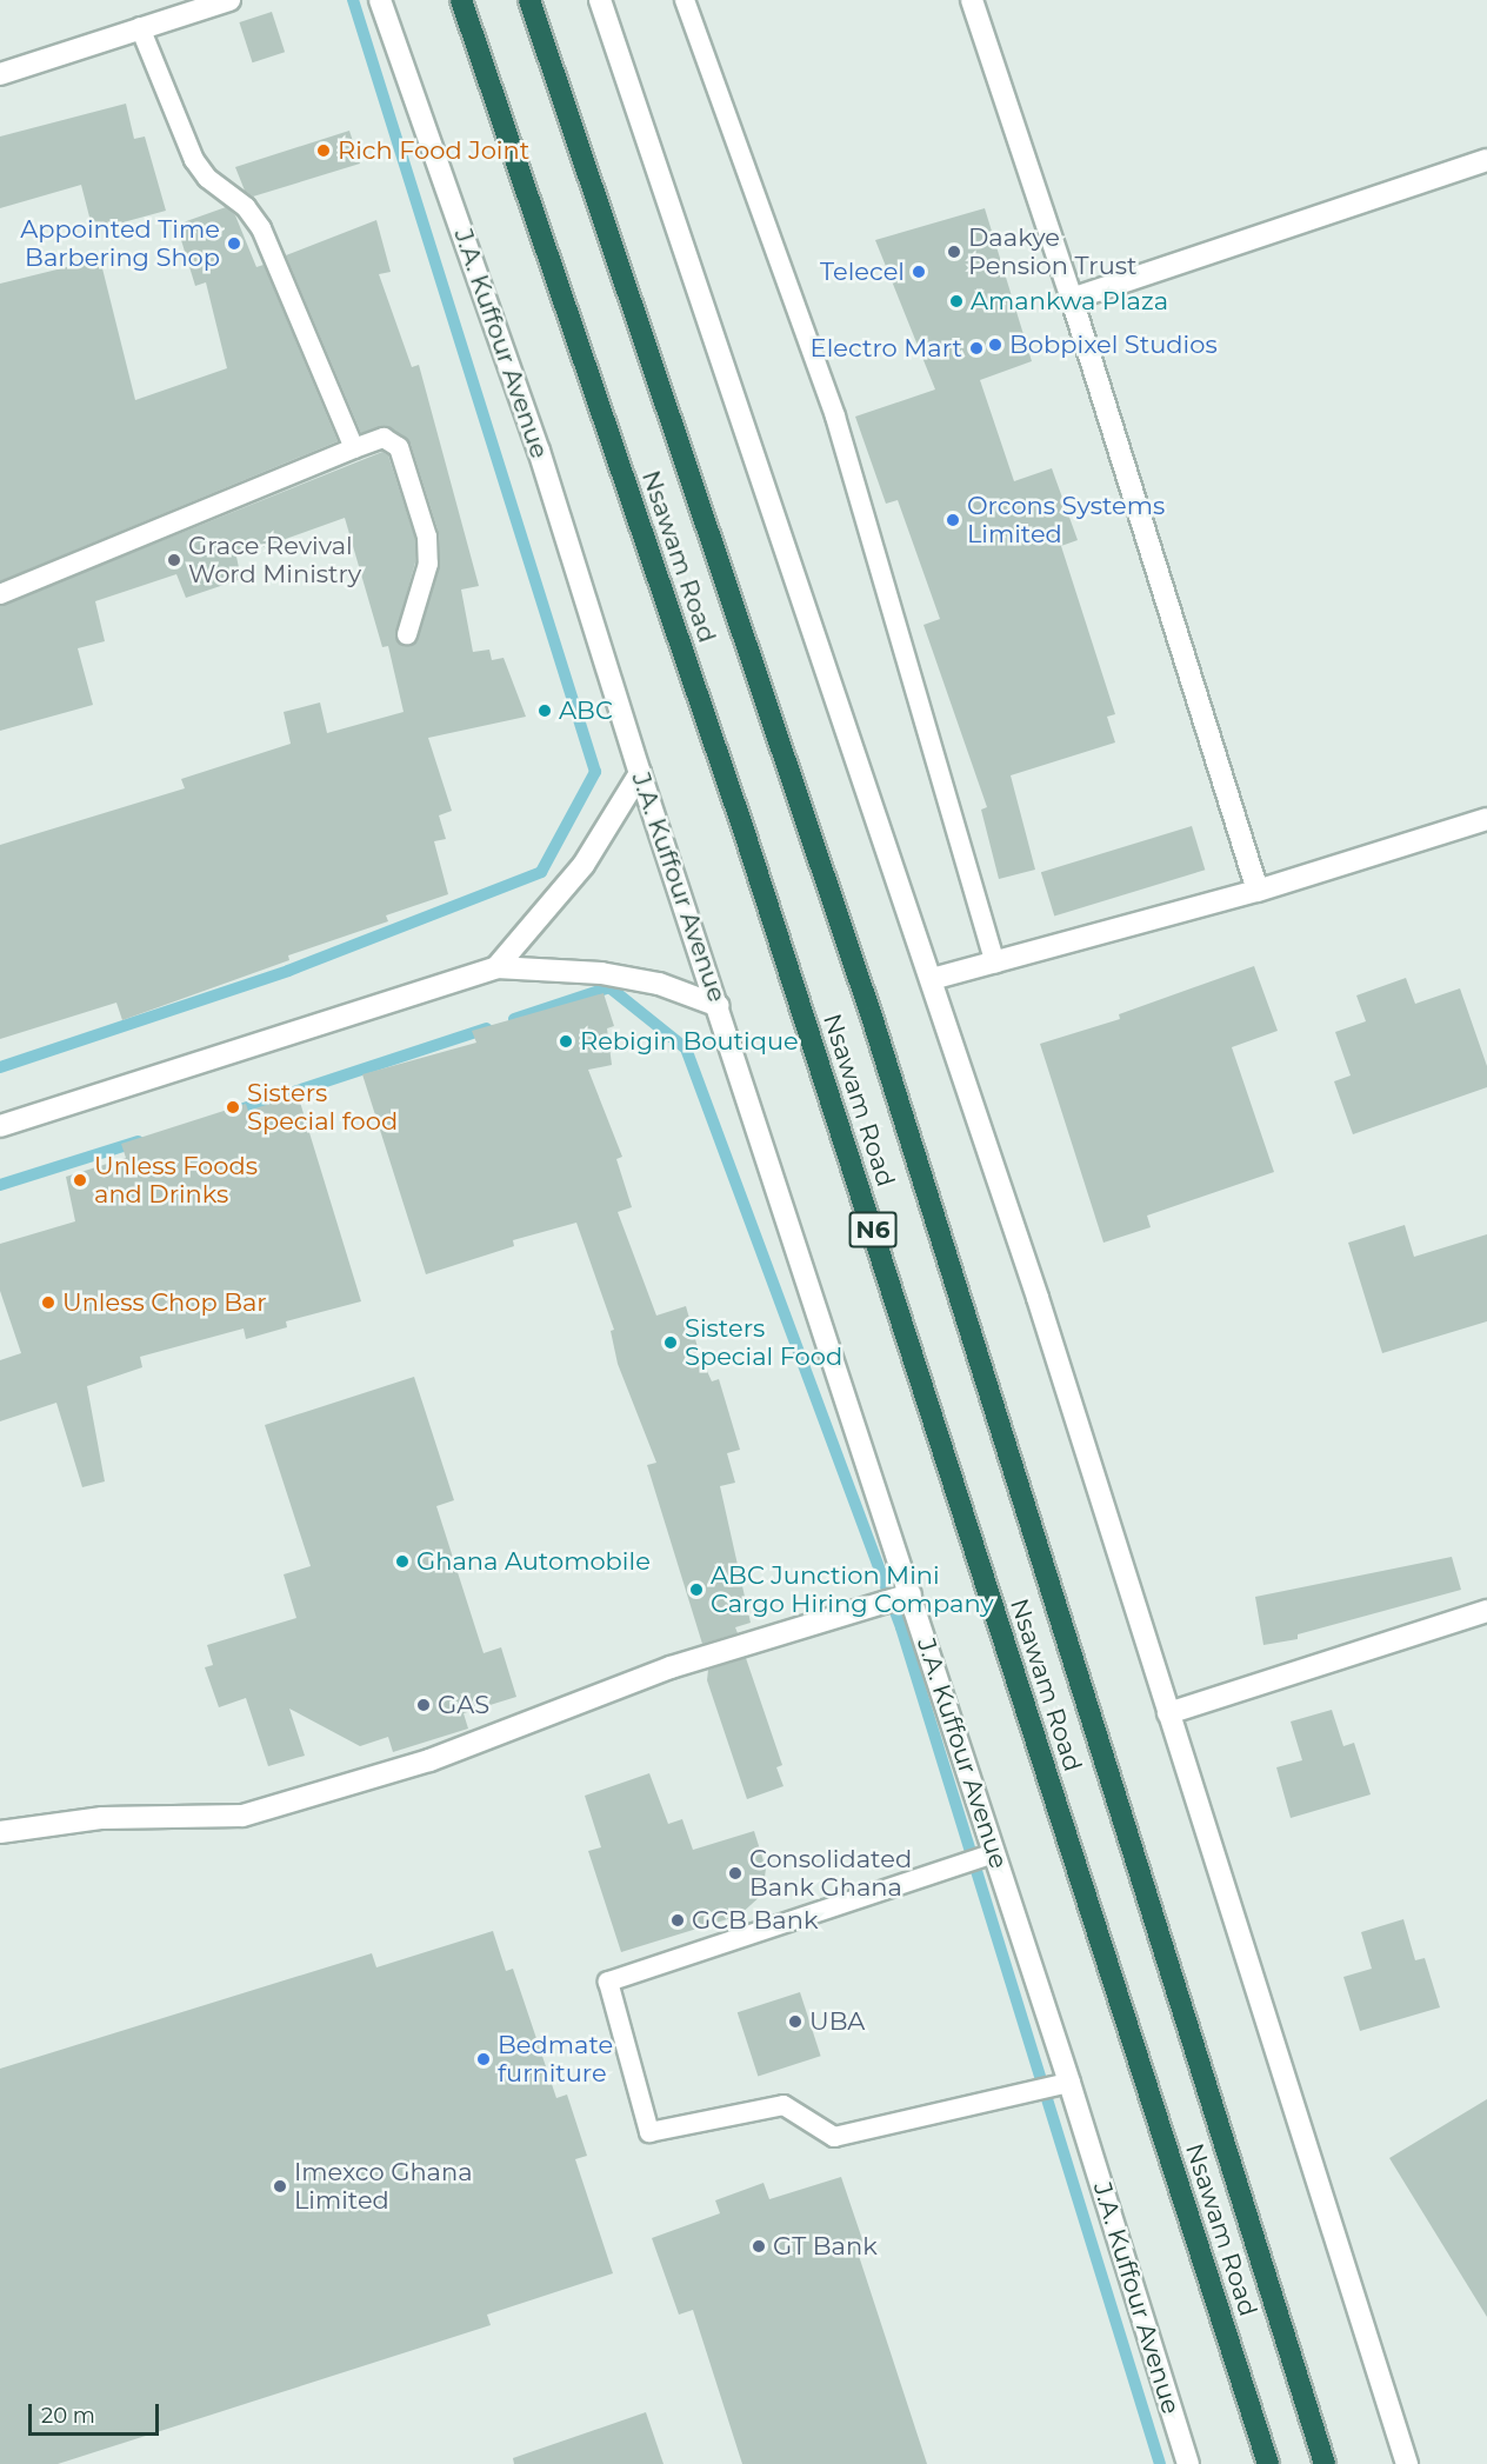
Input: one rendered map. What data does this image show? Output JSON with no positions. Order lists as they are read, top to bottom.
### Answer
{
  "streets": {
    "highway": ["Nsawam Road", "N6"],
    "main road": ["J.A. Kuffour Avenue"]
  },
  "places": [
    "Rich Food Joint",
    "Appointed Time Barbering Shop",
    "Daakye Pension Trust",
    "Telecel",
    "Amankwa Plaza",
    "Bobpixel Studios",
    "Electro Mart",
    "Orcons Systems Limited",
    "Grace Revival Word Ministry",
    "ABC",
    "Rebigin Boutique",
    "Sisters Special food",
    "Unless Foods and Drinks",
    "Unless Chop Bar",
    "Sisters Special Food",
    "Ghana Automobile",
    "ABC Junction Mini Cargo Hiring Company",
    "GAS",
    "Consolidated Bank Ghana",
    "GCB Bank",
    "UBA",
    "Bedmate furniture",
    "Imexco Ghana Limited",
    "GT Bank"
  ],
  "scale_bar": "20 m"
}
